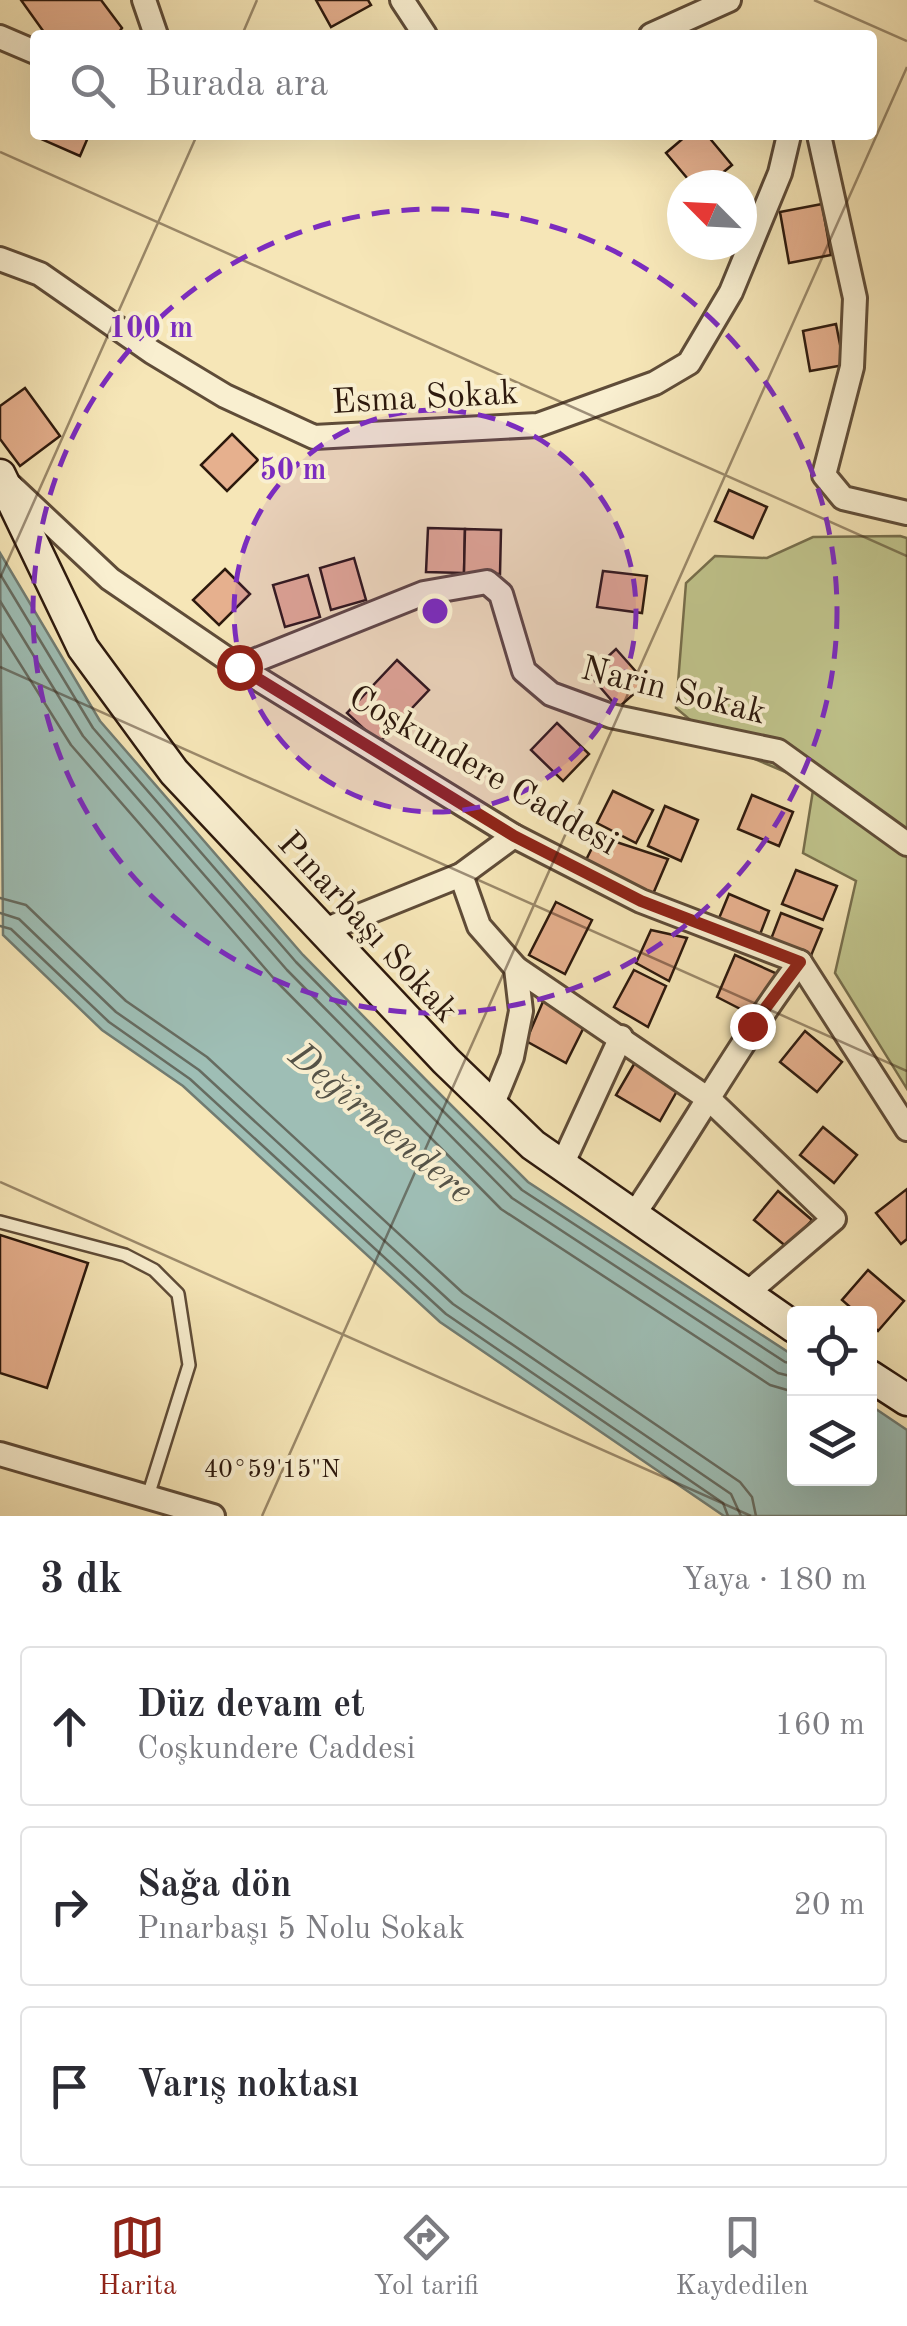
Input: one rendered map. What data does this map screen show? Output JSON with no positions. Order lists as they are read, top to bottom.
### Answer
{
  "streets": {
    "street": [
      "Esma Sokak",
      "Narin Sokak",
      "Coşkundere Caddesi",
      "Pınarbaşı Sokak"
    ]
  },
  "crossings": [
    ["Narin Sokak", "Coşkundere Caddesi"],
    ["Coşkundere Caddesi", "Pınarbaşı Sokak"]
  ],
  "water": ["Değirmendere"],
  "north": "top left",
  "page": {
    "search": "Burada ara",
    "heading": ["3 dk", "Yaya · 180 m"],
    "list": [
      ["Düz devam et", "Coşkundere Caddesi", "160 m"],
      ["Sağa dön", "Pınarbaşı 5 Nolu Sokak", "20 m"],
      "Varış noktası"
    ],
    "nav": ["Harita", "Yol tarifi", "Kaydedilen"]
  },
  "coordinates": ["40°59'15\"N"],
  "rings": ["100 m", "50 m"]
}
